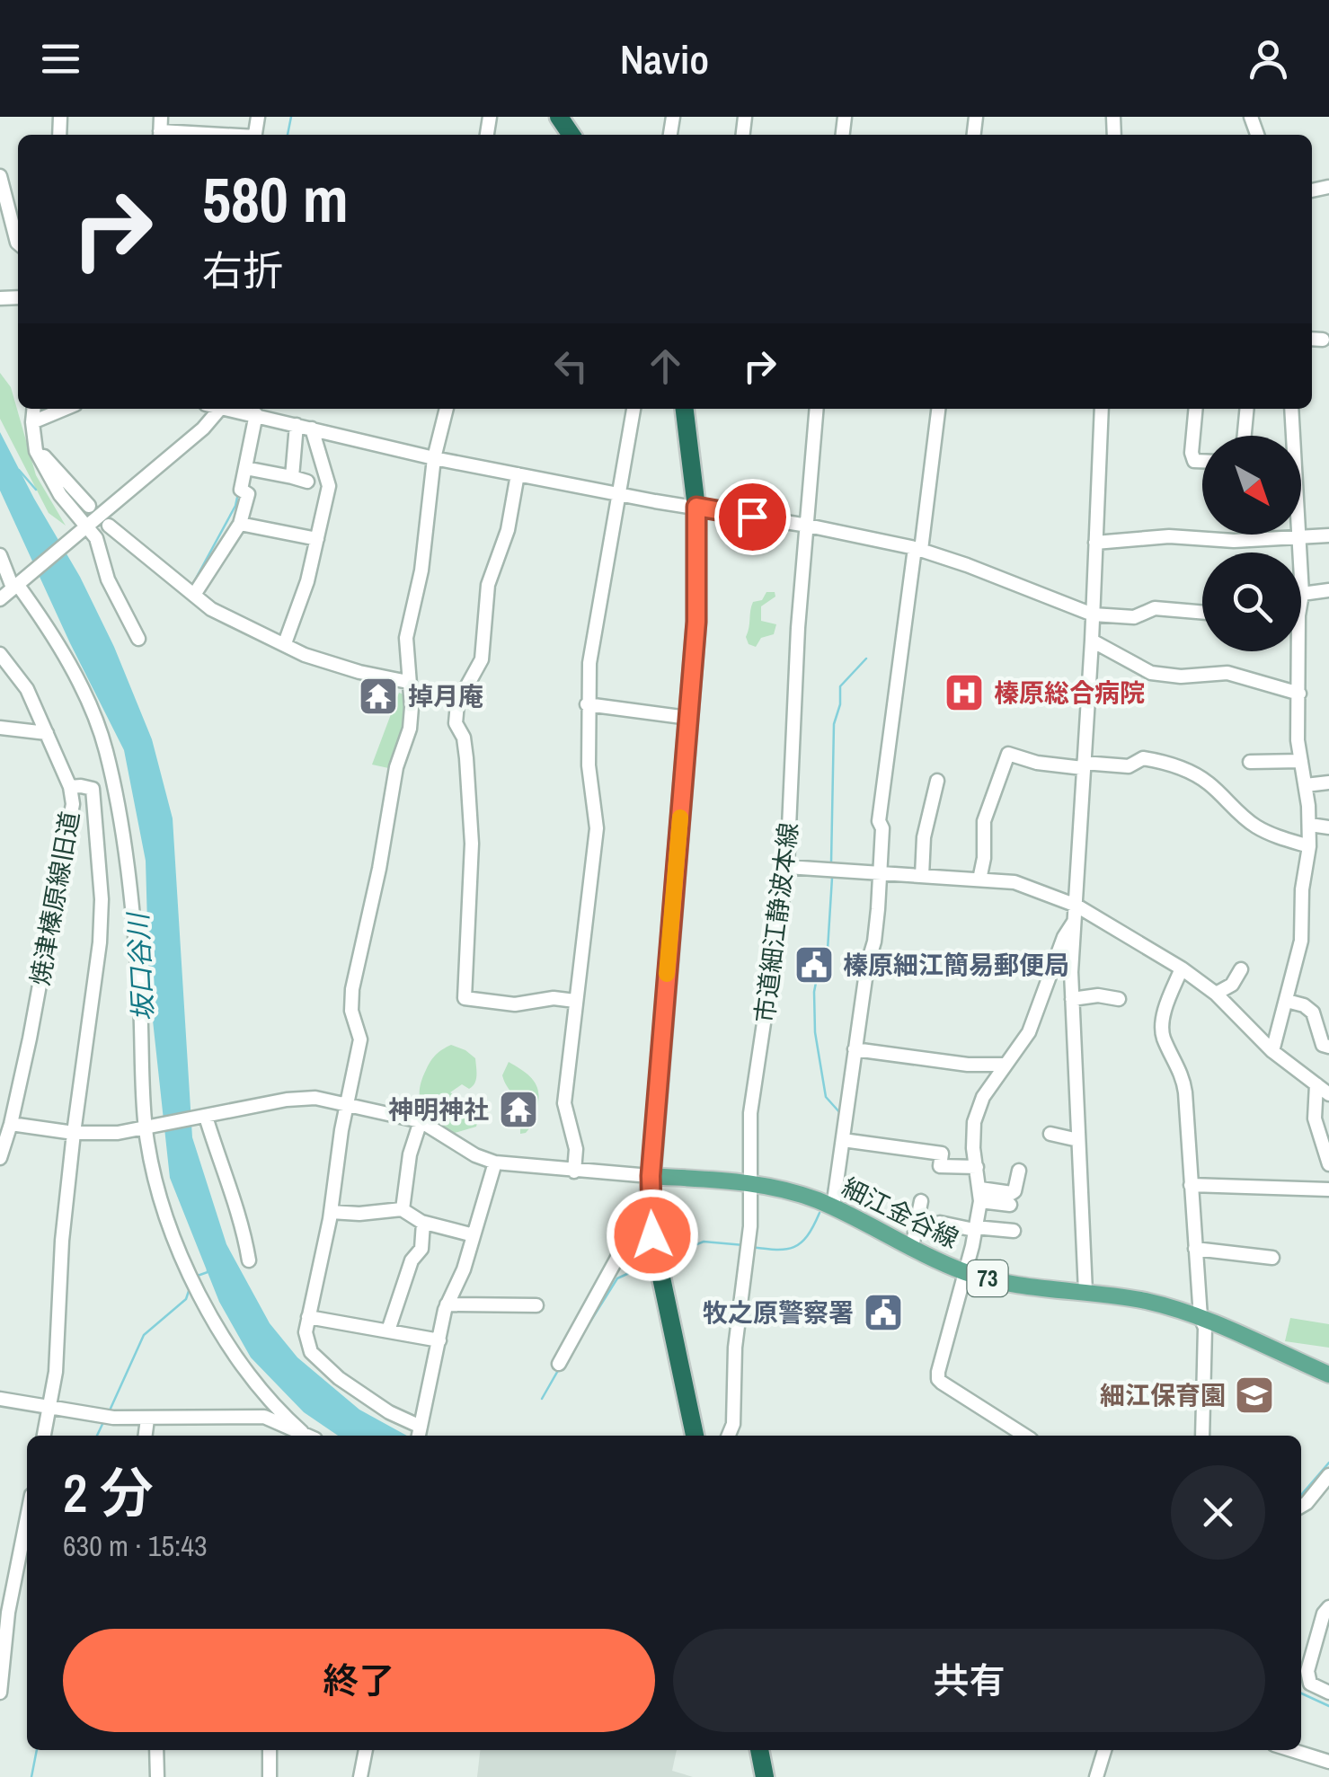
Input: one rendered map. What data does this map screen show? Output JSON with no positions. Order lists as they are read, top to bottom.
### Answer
{
  "streets": {
    "main road": ["細江金谷線", "73"],
    "street": ["焼津榛原線旧道", "市道細江静波本線"]
  },
  "crossings": [
    ["市道細江静波本線", "細江金谷線"]
  ],
  "water": ["坂口谷川"],
  "places": {
    "hospital": ["榛原総合病院"],
    "temple": ["掉月庵", "神明神社"],
    "public building": ["榛原細江簡易郵便局", "牧之原警察署"],
    "school or university": ["細江保育園"]
  },
  "north": "bottom right",
  "page": {
    "header": "Navio",
    "turn": ["580 m", "右折"],
    "heading": ["2 分", "630 m · 15:43"],
    "buttons": ["終了", "共有"]
  }
}
